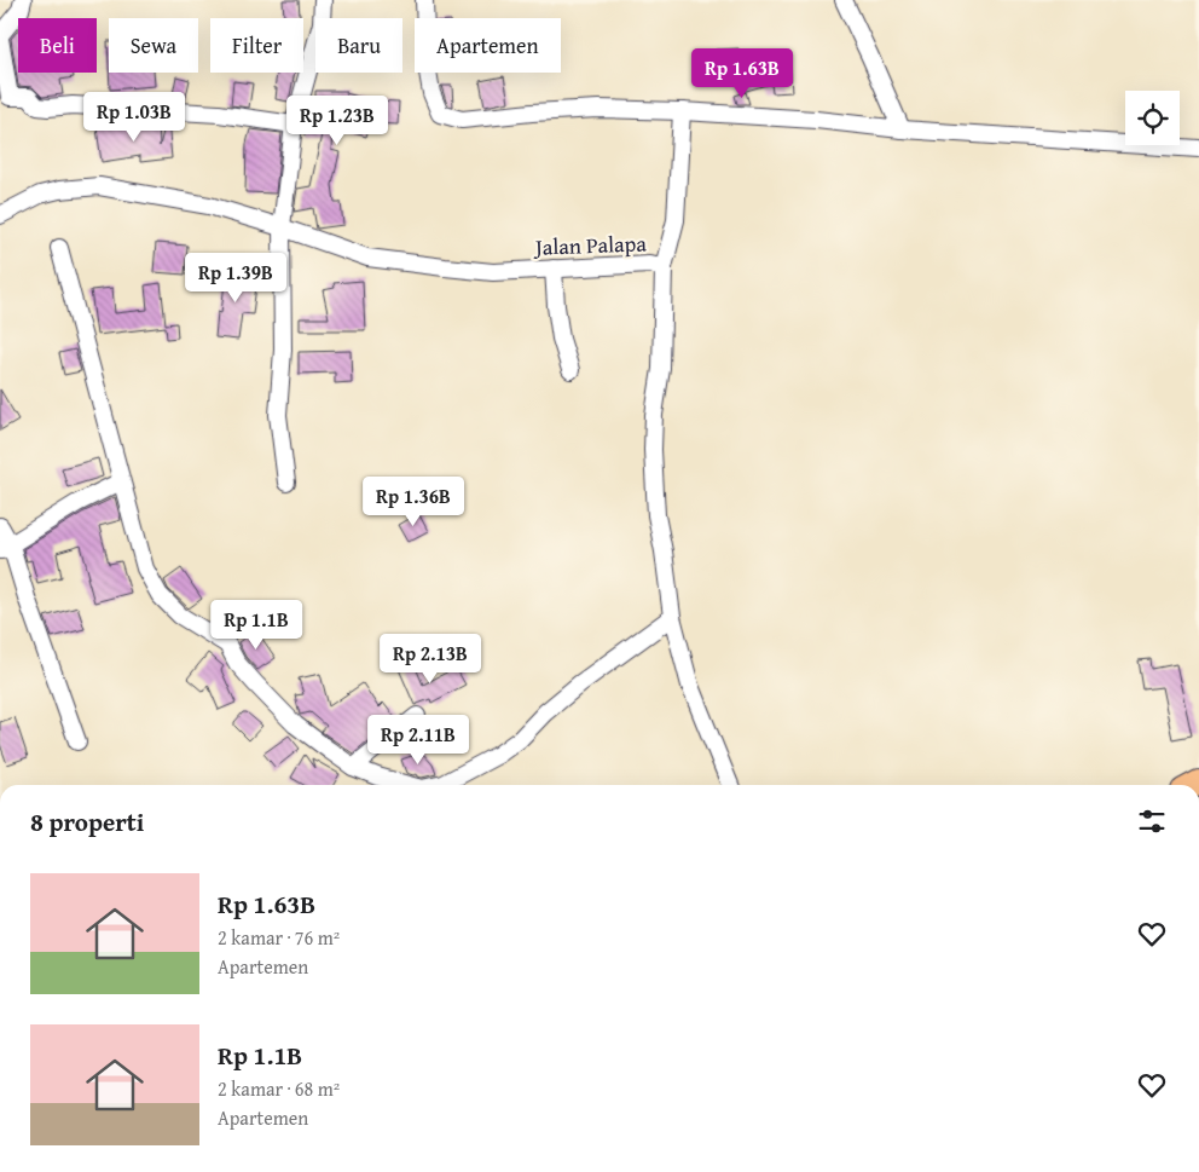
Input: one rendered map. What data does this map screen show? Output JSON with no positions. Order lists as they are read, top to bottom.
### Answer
{
  "streets": {
    "street": ["Jalan Palapa"]
  },
  "page": {
    "chip": [
      "Beli",
      "Sewa",
      "Filter",
      "Baru",
      "Apartemen"
    ],
    "price": [
      "Rp 1.63B",
      "Rp 1.03B",
      "Rp 1.23B",
      "Rp 1.39B",
      "Rp 1.36B",
      "Rp 1.1B",
      "Rp 2.13B",
      "Rp 2.11B"
    ],
    "heading": "8 properti",
    "list": [
      {
        "name": "Rp 1.63B",
        "note": "2 kamar · 76 m² · Apartemen"
      },
      {
        "name": "Rp 1.1B",
        "note": "2 kamar · 68 m² · Apartemen"
      }
    ]
  }
}
